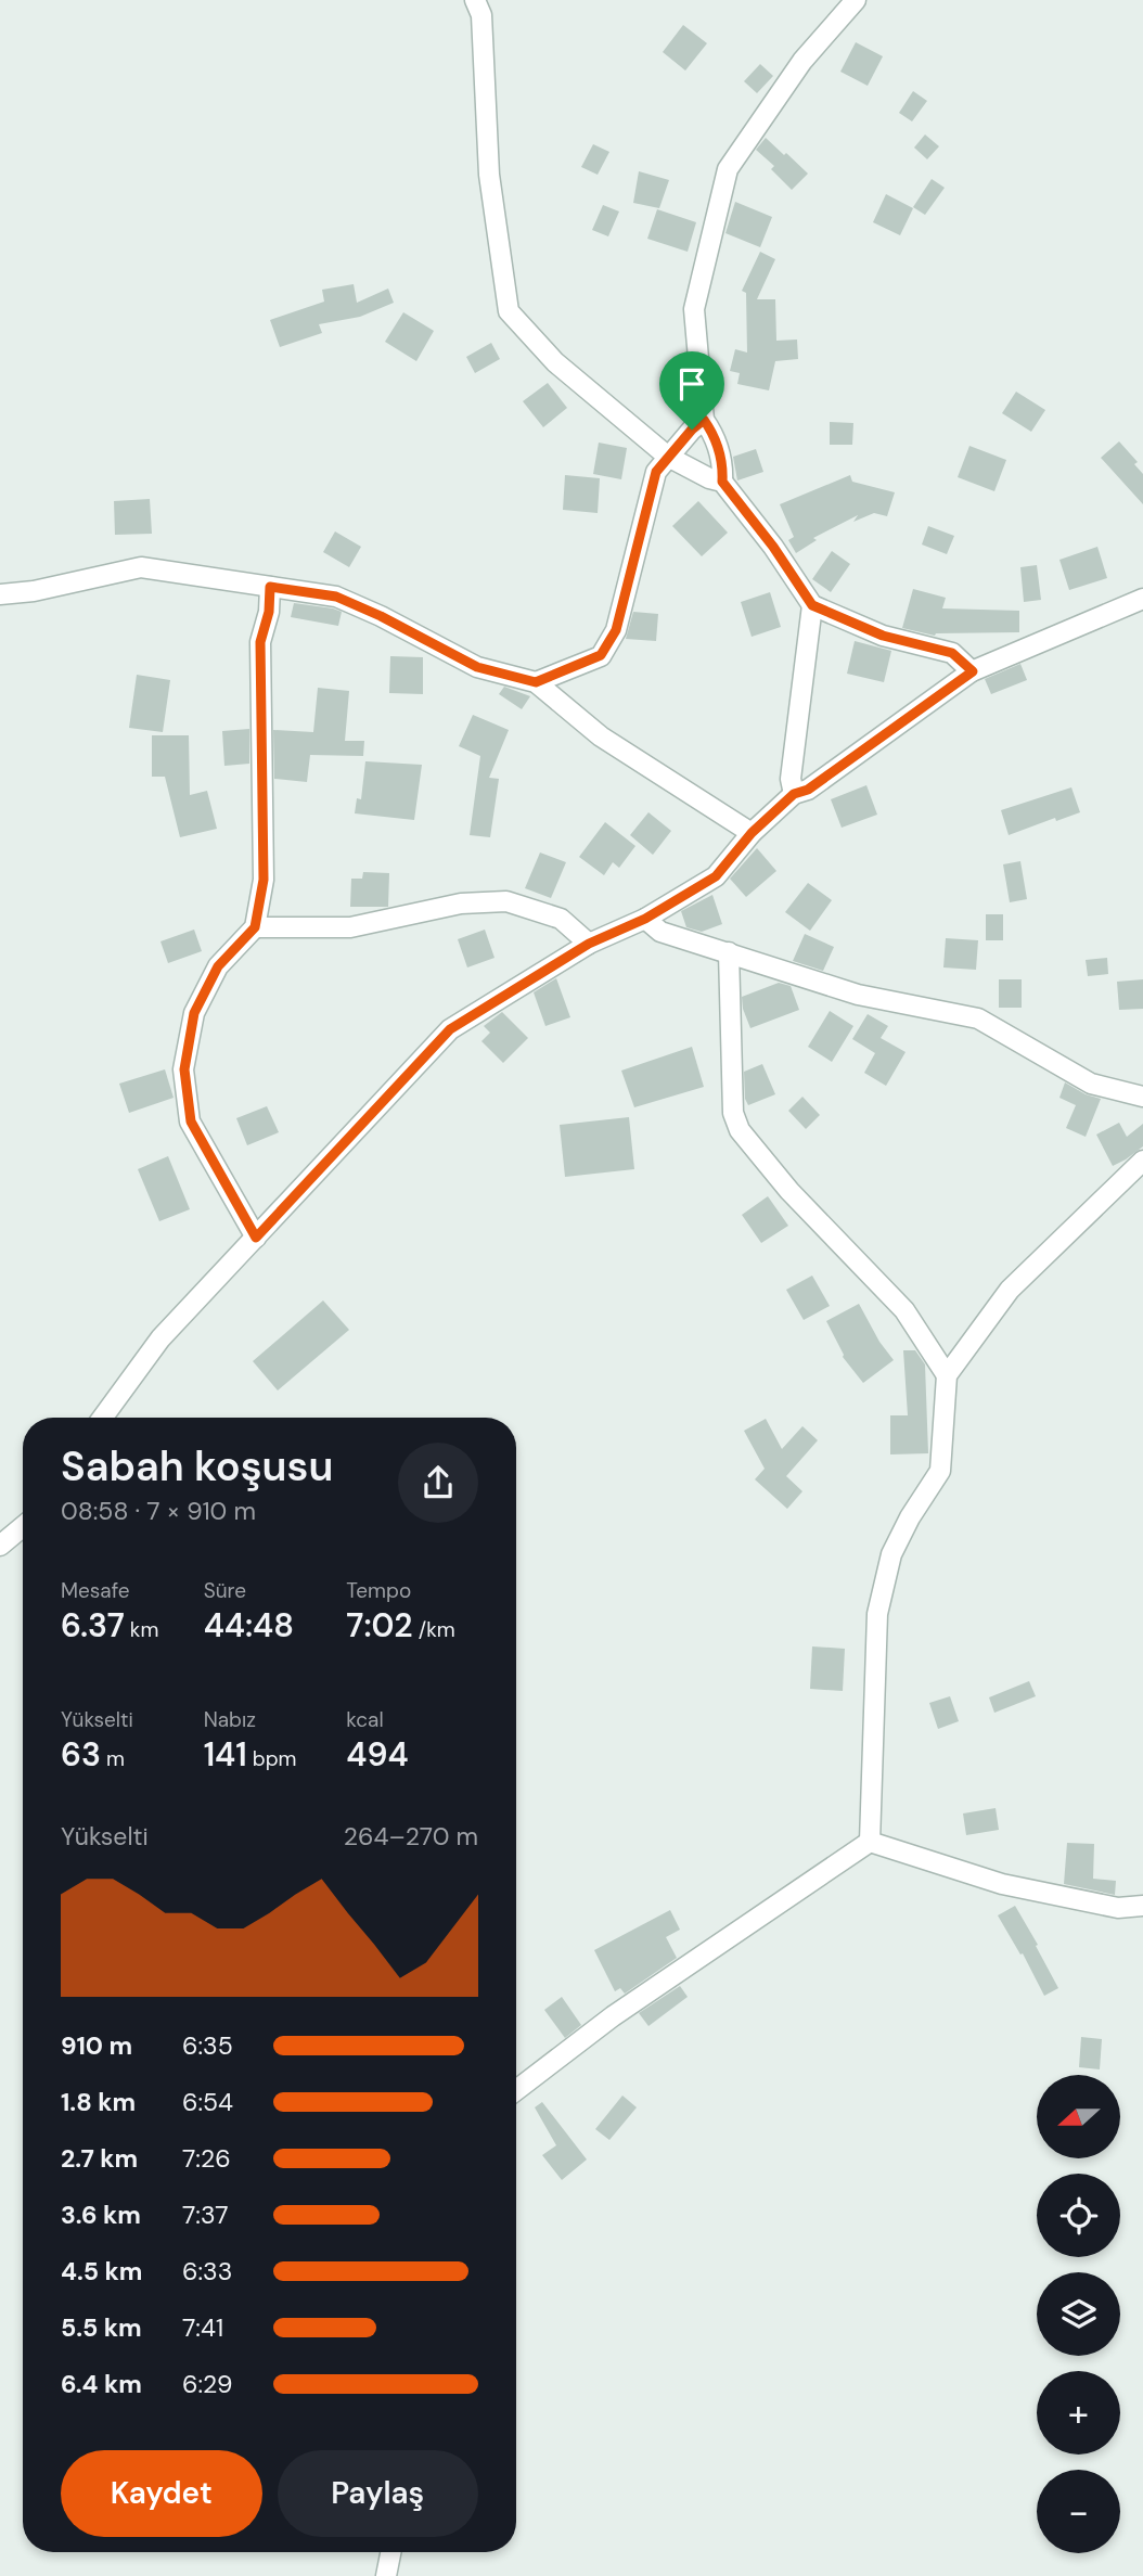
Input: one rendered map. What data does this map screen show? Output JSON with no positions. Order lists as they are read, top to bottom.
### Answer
{
  "north": "left",
  "page": {
    "heading": ["Sabah koşusu", "08:58 · 7 × 910 m"],
    "stats": [
      ["Mesafe", "6.37 km"],
      ["Süre", "44:48"],
      ["Tempo", "7:02 /km"],
      ["Yükselti", "63 m"],
      ["Nabız", "141 bpm"],
      ["kcal", "494"]
    ],
    "chart": ["Yükselti", "264–270 m"],
    "list": [
      {
        "name": "910 m",
        "note": "6:35"
      },
      {
        "name": "1.8 km",
        "note": "6:54"
      },
      {
        "name": "2.7 km",
        "note": "7:26"
      },
      {
        "name": "3.6 km",
        "note": "7:37"
      },
      {
        "name": "4.5 km",
        "note": "6:33"
      },
      {
        "name": "5.5 km",
        "note": "7:41"
      },
      {
        "name": "6.4 km",
        "note": "6:29"
      }
    ],
    "map_buttons": ["+", "−"],
    "buttons": ["Kaydet", "Paylaş"]
  }
}
